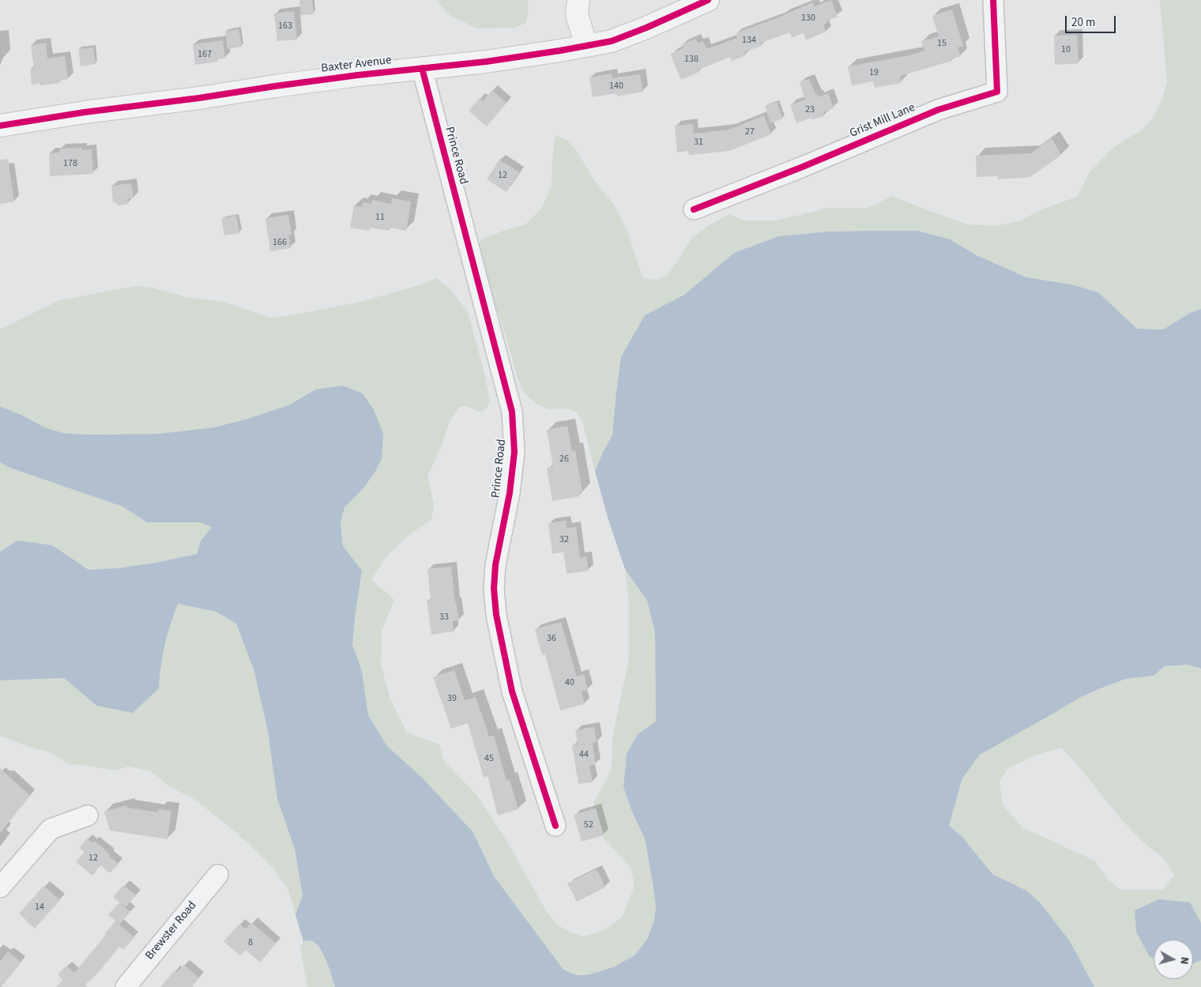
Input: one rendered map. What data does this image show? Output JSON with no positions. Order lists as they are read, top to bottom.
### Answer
{
  "streets": {
    "street": [
      "Baxter Avenue",
      "Grist Mill Lane",
      "Prince Road",
      "Brewster Road"
    ]
  },
  "crossings": [
    ["Baxter Avenue", "Prince Road"]
  ],
  "house_numbers": [
    "130",
    "163",
    "134",
    "15",
    "10",
    "167",
    "138",
    "19",
    "140",
    "23",
    "27",
    "31",
    "178",
    "12",
    "11",
    "166",
    "26",
    "32",
    "33",
    "36",
    "40",
    "39",
    "44",
    "45",
    "52",
    "12",
    "14",
    "8"
  ],
  "scale_bar": "20 m",
  "north": "right"
}
